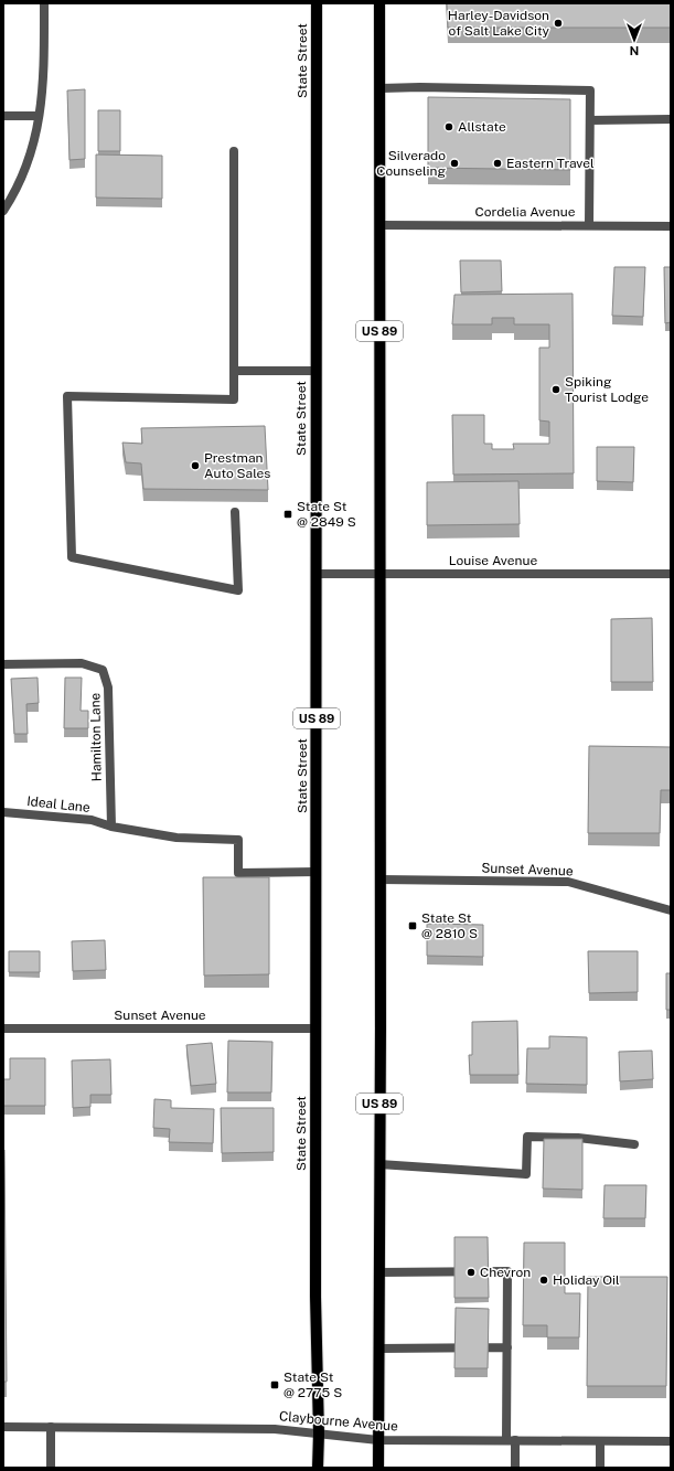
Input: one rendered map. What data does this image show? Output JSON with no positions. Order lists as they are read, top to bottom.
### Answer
{
  "streets": {
    "main road": ["State Street", "US 89"],
    "street": [
      "Cordelia Avenue",
      "Louise Avenue",
      "Hamilton Lane",
      "Ideal Lane",
      "Sunset Avenue",
      "Claybourne Avenue"
    ]
  },
  "crossings": [
    ["State Street", "Louise Avenue"],
    ["State Street", "Ideal Lane"],
    ["State Street", "Sunset Avenue"],
    ["State Street", "Claybourne Avenue"],
    ["Cordelia Avenue", "US 89"],
    ["US 89", "Louise Avenue"],
    ["US 89", "Sunset Avenue"],
    ["US 89", "Claybourne Avenue"],
    ["Hamilton Lane", "Ideal Lane"]
  ],
  "places": {
    "other": [
      "Harley-Davidson of Salt Lake City",
      "Allstate",
      "Silverado Counseling",
      "Eastern Travel",
      "Spiking Tourist Lodge",
      "Prestman Auto Sales",
      "Chevron",
      "Holiday Oil"
    ],
    "transit": ["State St @ 2849 S", "State St @ 2810 S", "State St @ 2775 S"]
  },
  "north": "bottom"
}
